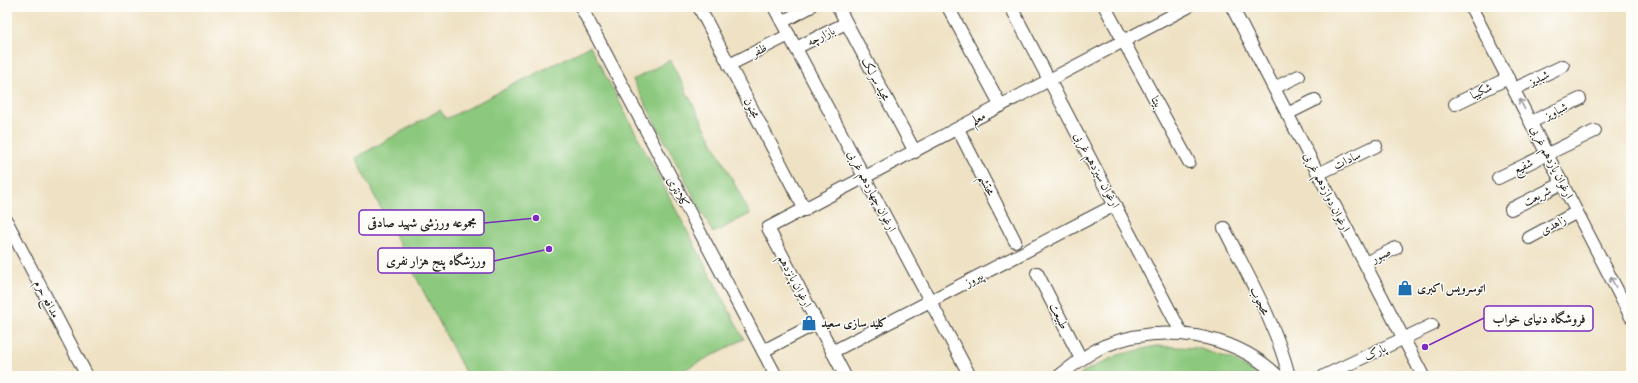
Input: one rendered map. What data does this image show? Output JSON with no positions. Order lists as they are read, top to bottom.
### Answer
{
  "streets": {
    "street": [
      "بازارچه",
      "ظفر",
      "شبدیز",
      "مجید سرلک",
      "شکیبا",
      "بیتا",
      "مجنون",
      "شباویز",
      "معلم",
      "سادات",
      "ارغوان یازدهم غربی",
      "شفیع",
      "ارغوان سیزدهم غربی",
      "محتشم",
      "ارغوان چهاردهم غربی",
      "کلانتری",
      "ارغوان دوازدهم غربی",
      "شریعت",
      "زاهدی",
      "صبور",
      "پیروز",
      "ارغوان پانزدهم",
      "مدافع حرم",
      "محجوب",
      "طبیعت",
      "پارک"
    ]
  },
  "crossings": [
    ["بازارچه", "مجید سرلک"],
    ["بازارچه", "ارغوان چهاردهم غربی"],
    ["ظفر", "مجنون"],
    ["ظفر", "ارغوان چهاردهم غربی"],
    ["شبدیز", "ارغوان یازدهم غربی"],
    ["مجید سرلک", "معلم"],
    ["شکیبا", "ارغوان یازدهم غربی"],
    ["بیتا", "معلم"],
    ["مجنون", "معلم"],
    ["شباویز", "ارغوان یازدهم غربی"],
    ["معلم", "ارغوان سیزدهم غربی"],
    ["معلم", "محتشم"],
    ["معلم", "ارغوان چهاردهم غربی"],
    ["معلم", "ارغوان پانزدهم"],
    ["سادات", "ارغوان دوازدهم غربی"],
    ["ارغوان یازدهم غربی", "شفیع"],
    ["ارغوان یازدهم غربی", "شریعت"],
    ["ارغوان یازدهم غربی", "زاهدی"],
    ["ارغوان سیزدهم غربی", "پیروز"],
    ["ارغوان چهاردهم غربی", "پیروز"],
    ["ارغوان دوازدهم غربی", "صبور"],
    ["ارغوان دوازدهم غربی", "پارک"],
    ["پیروز", "ارغوان پانزدهم"]
  ],
  "one_way": ["ارغوان یازدهم غربی"],
  "places": {
    "other": ["مجموعه ورزشی شهید صادقی", "ورزشگاه پنج هزار نفری", "فروشگاه دنیای خواب"],
    "shop": ["اتوسرویس اکبری", "کلید سازی سعید"]
  }
}
